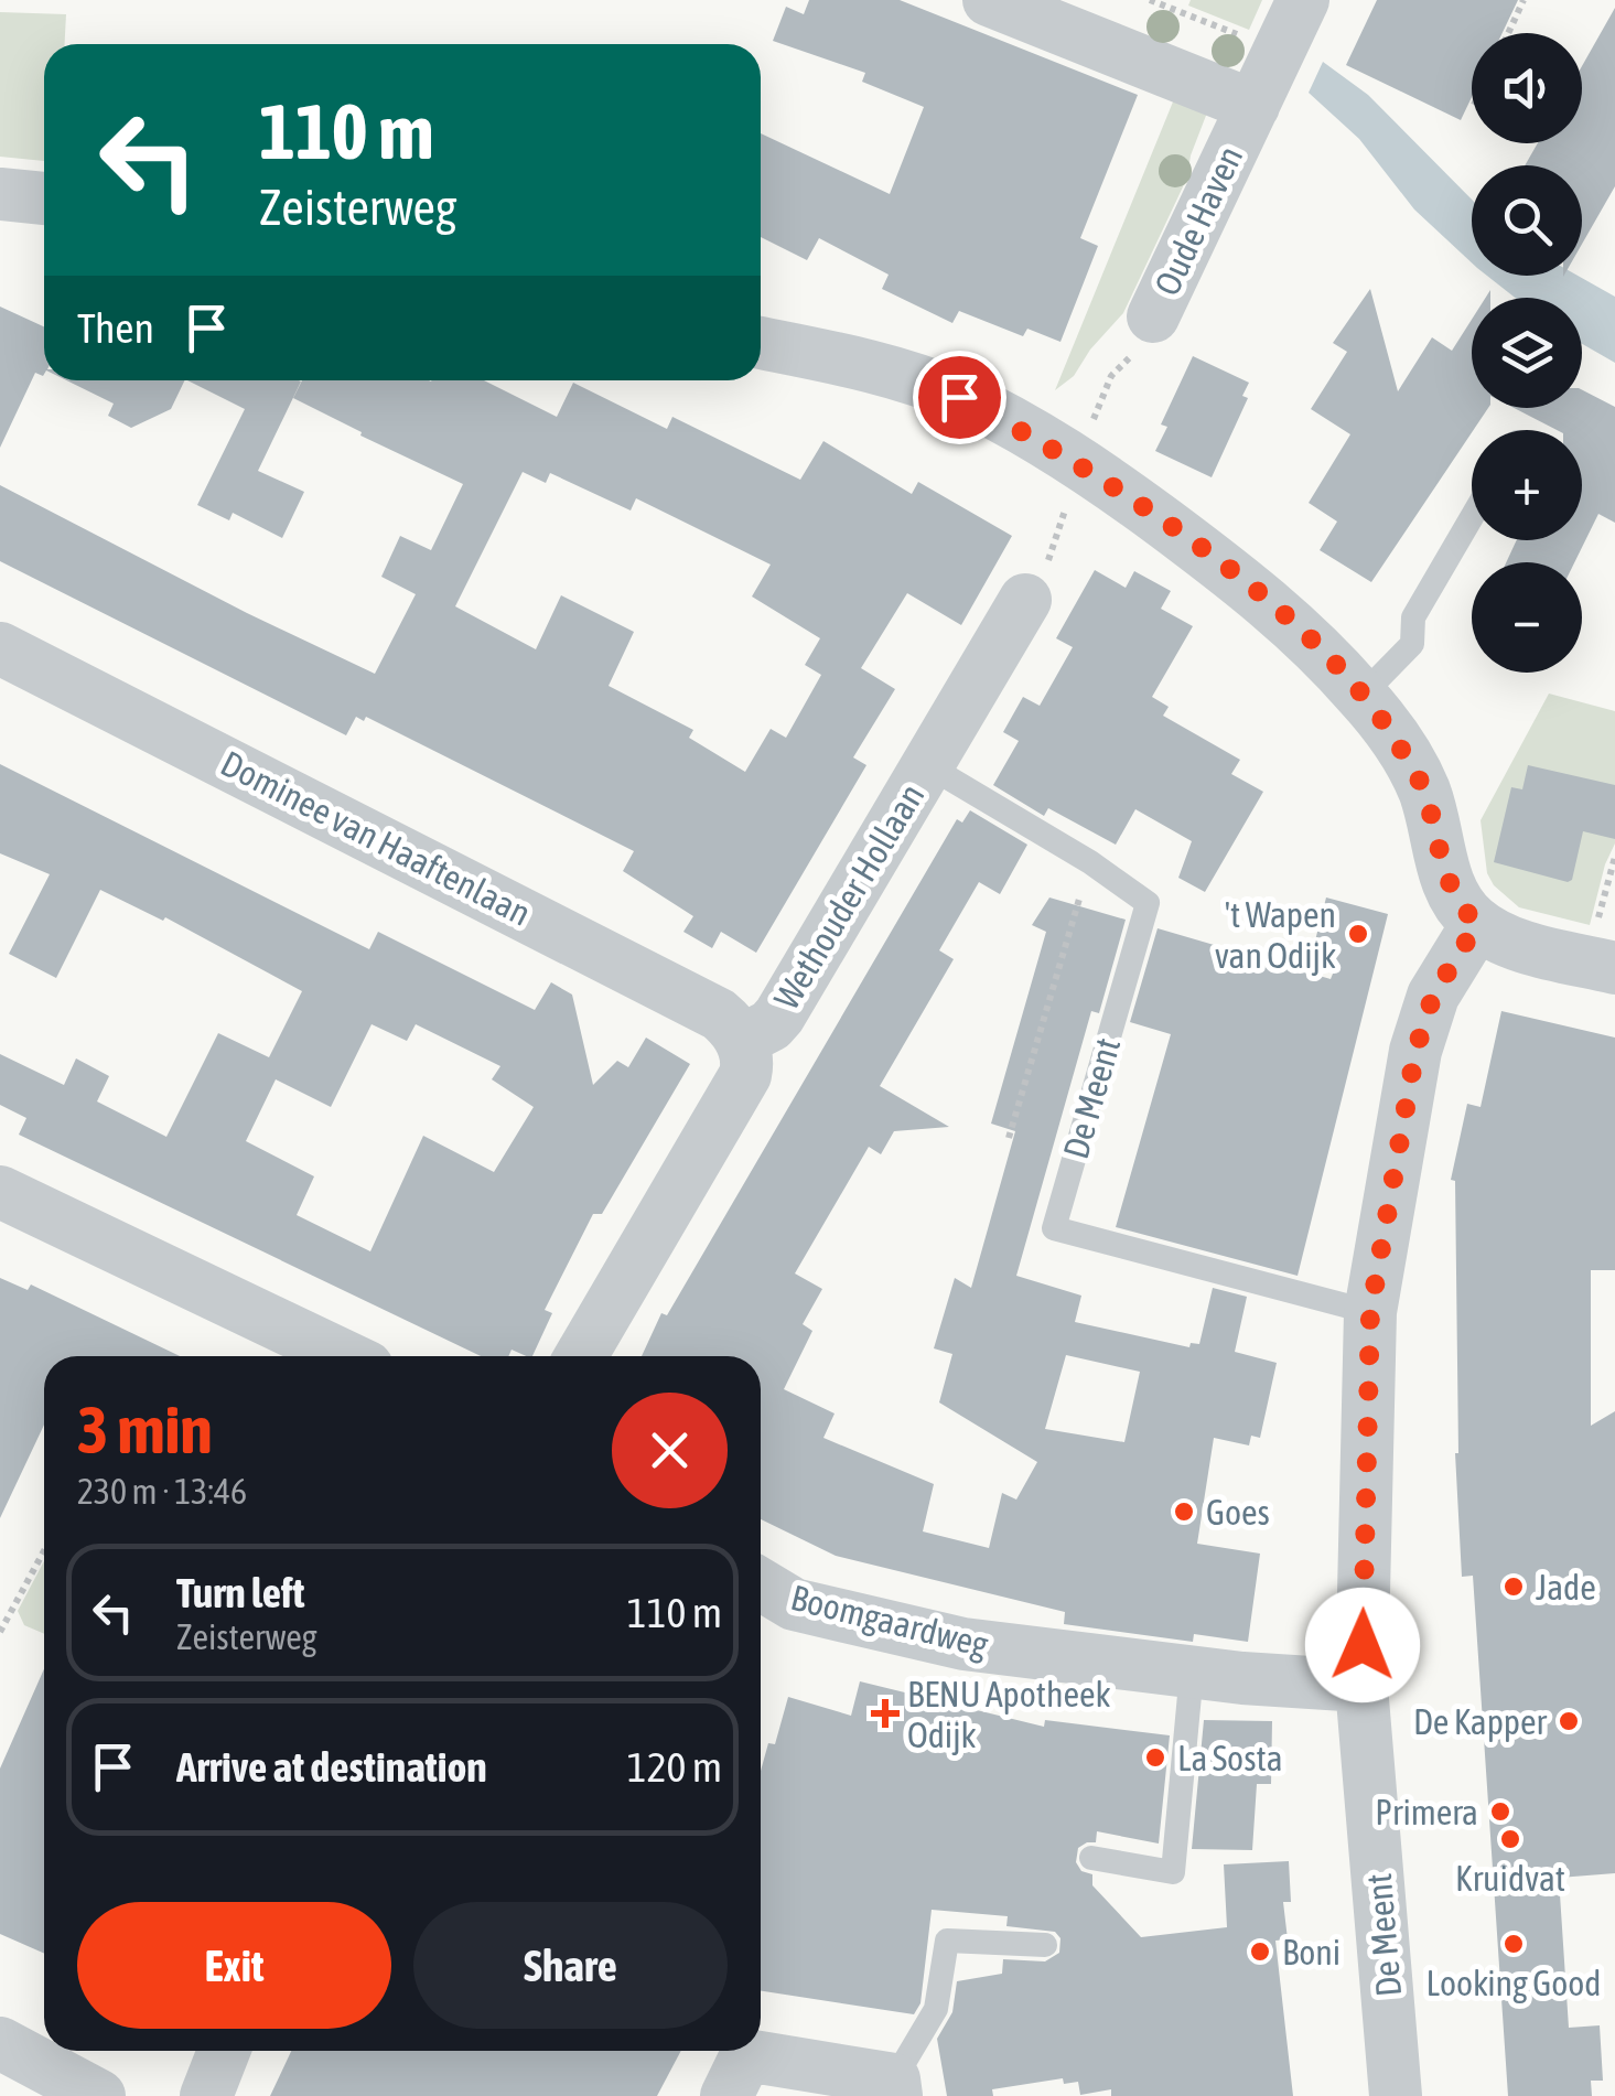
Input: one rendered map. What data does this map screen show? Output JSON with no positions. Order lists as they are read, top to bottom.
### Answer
{
  "streets": {
    "street": [
      "Oude Haven",
      "Dominee van Haaftenlaan",
      "Wethouder Hollaan",
      "De Meent",
      "Boomgaardweg"
    ]
  },
  "crossings": [
    ["Dominee van Haaftenlaan", "Wethouder Hollaan"],
    ["Wethouder Hollaan", "De Meent"],
    ["De Meent", "Boomgaardweg"]
  ],
  "places": {
    "other": [
      "'t Wapen van Odijk",
      "Goes",
      "Jade",
      "De Kapper",
      "La Sosta",
      "Primera",
      "Kruidvat",
      "Looking Good",
      "Boni"
    ],
    "health": ["BENU Apotheek Odijk"]
  },
  "page": {
    "map_buttons": ["+", "−"],
    "turn": ["110 m", "Zeisterweg"],
    "then": "Then",
    "heading": ["3 min", "230 m · 13:46"],
    "list": [
      {
        "name": "Turn left",
        "note": "Zeisterweg",
        "value": "110 m"
      },
      {
        "name": "Arrive at destination",
        "value": "120 m"
      }
    ],
    "buttons": ["Exit", "Share"]
  }
}
